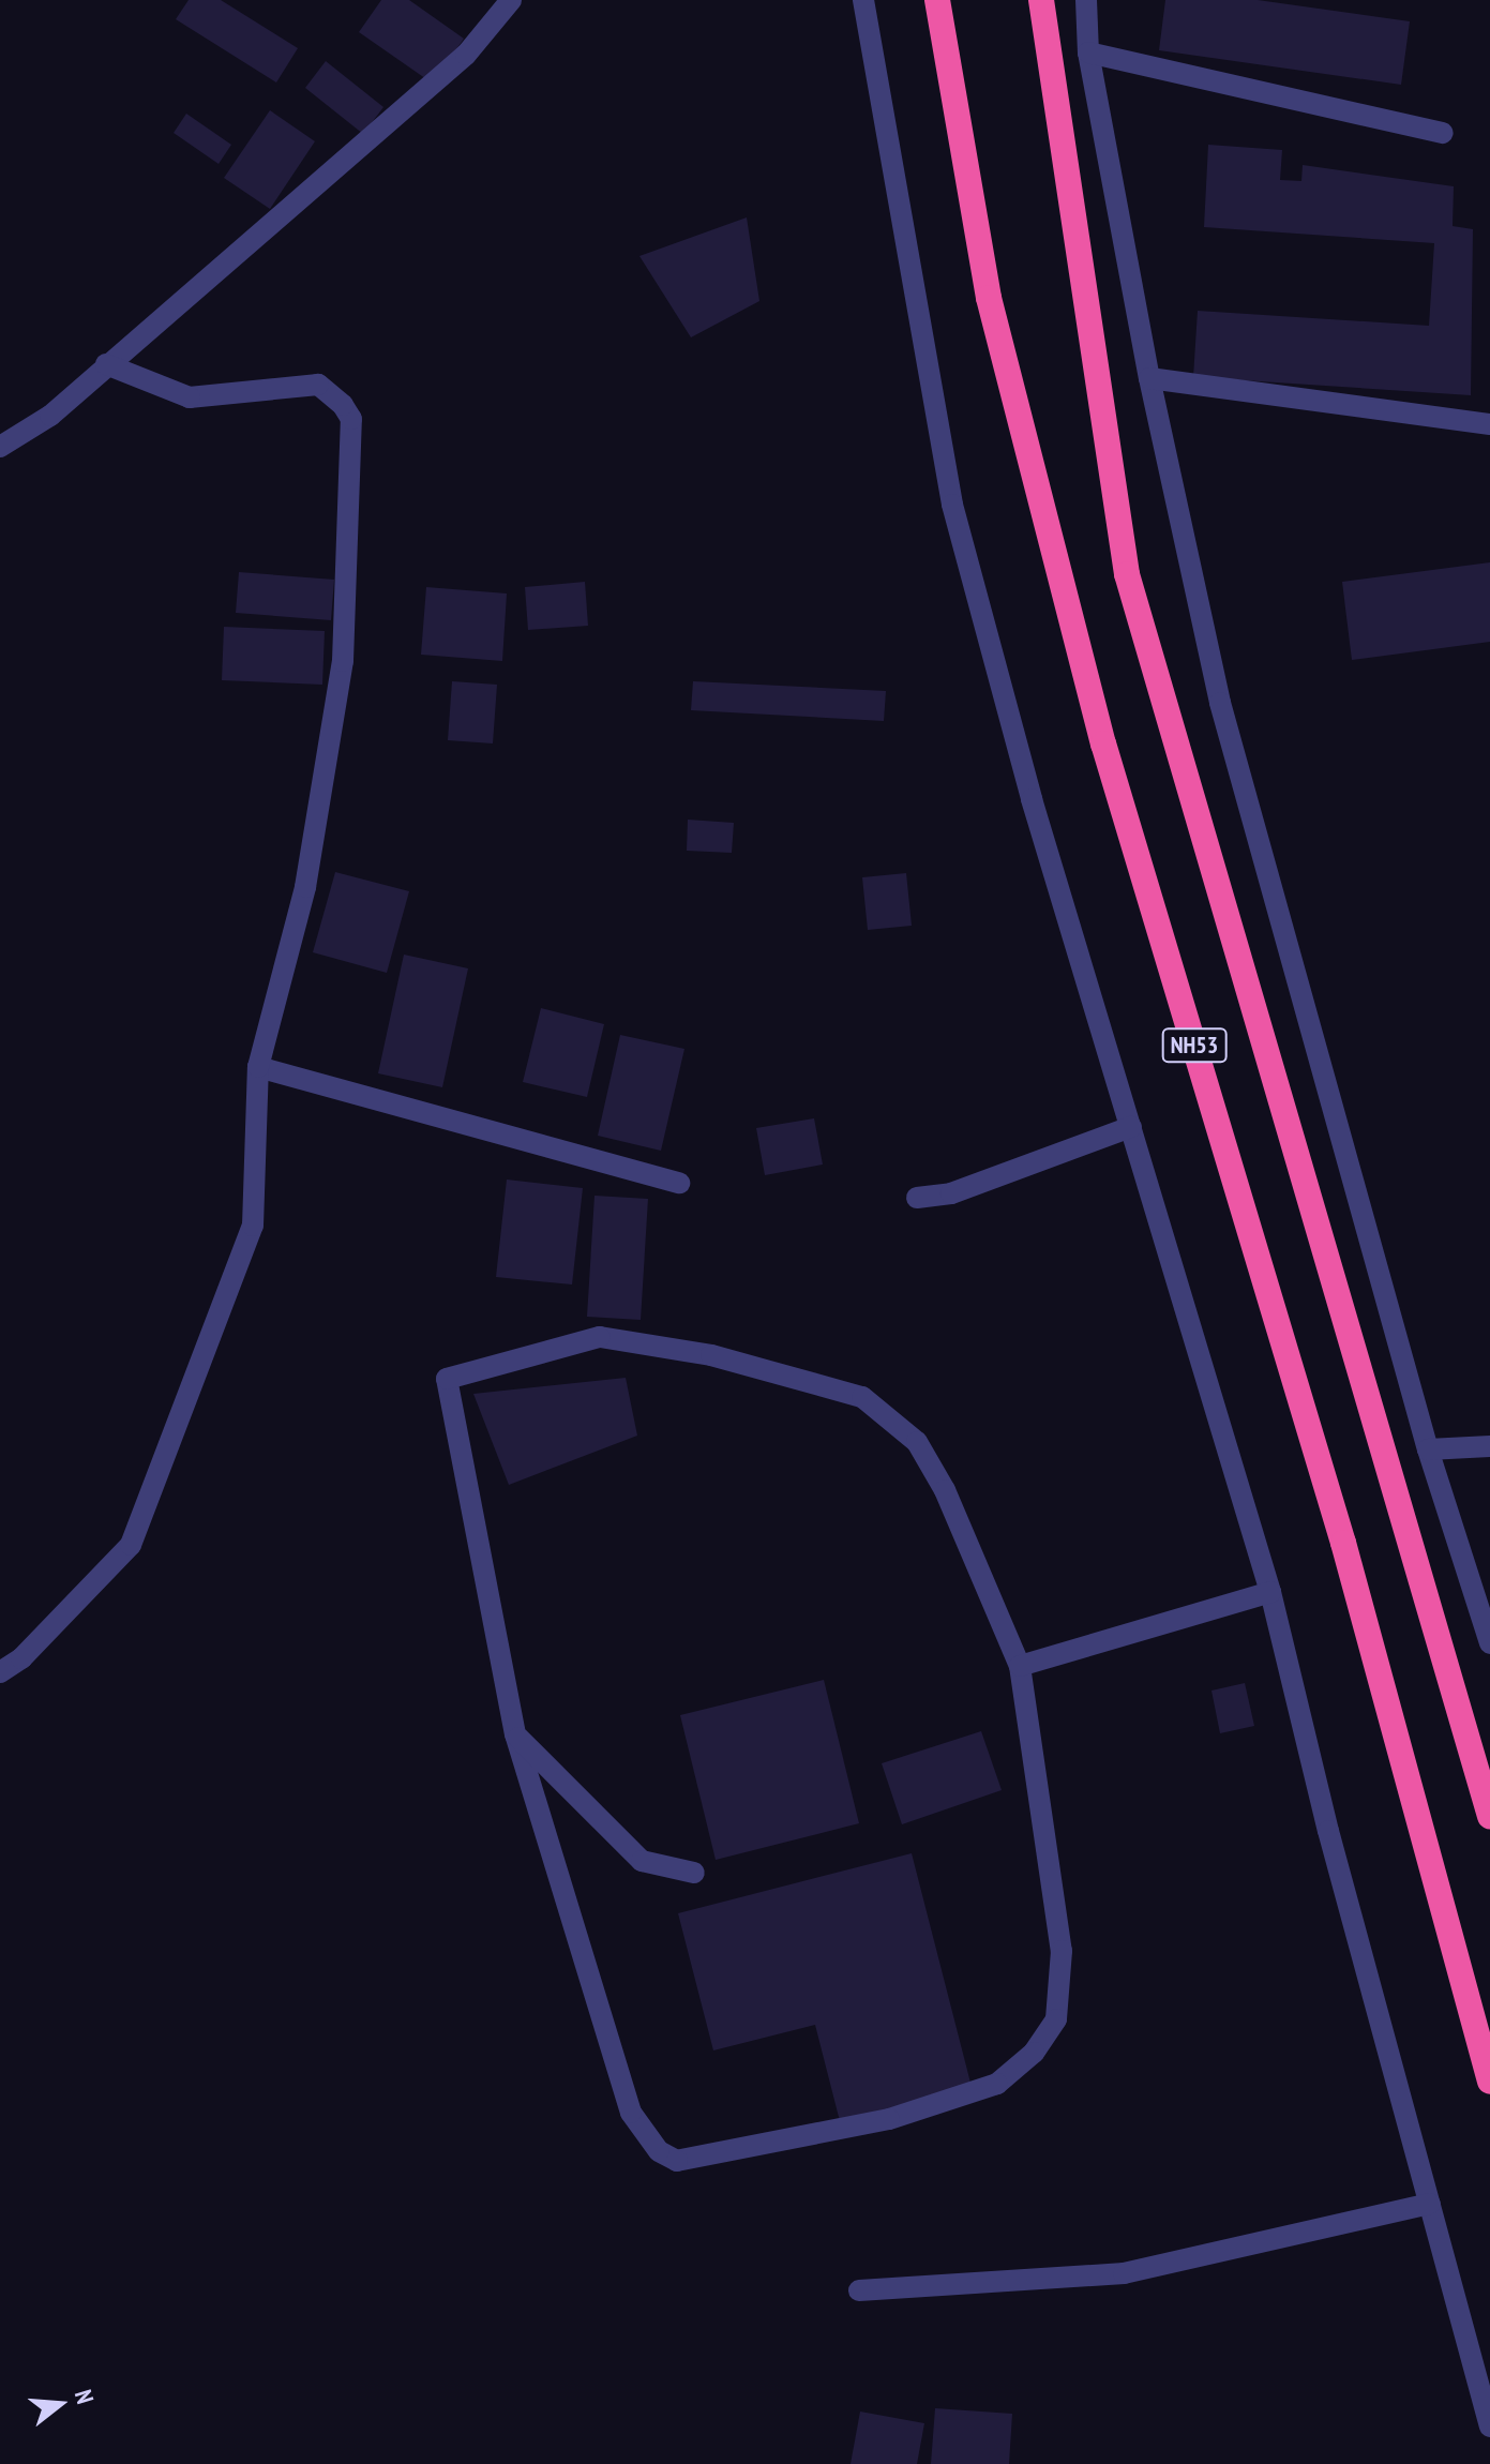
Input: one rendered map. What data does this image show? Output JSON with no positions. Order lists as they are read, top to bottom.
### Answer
{
  "streets": {
    "highway": ["NH53"]
  },
  "north": "right"
}
